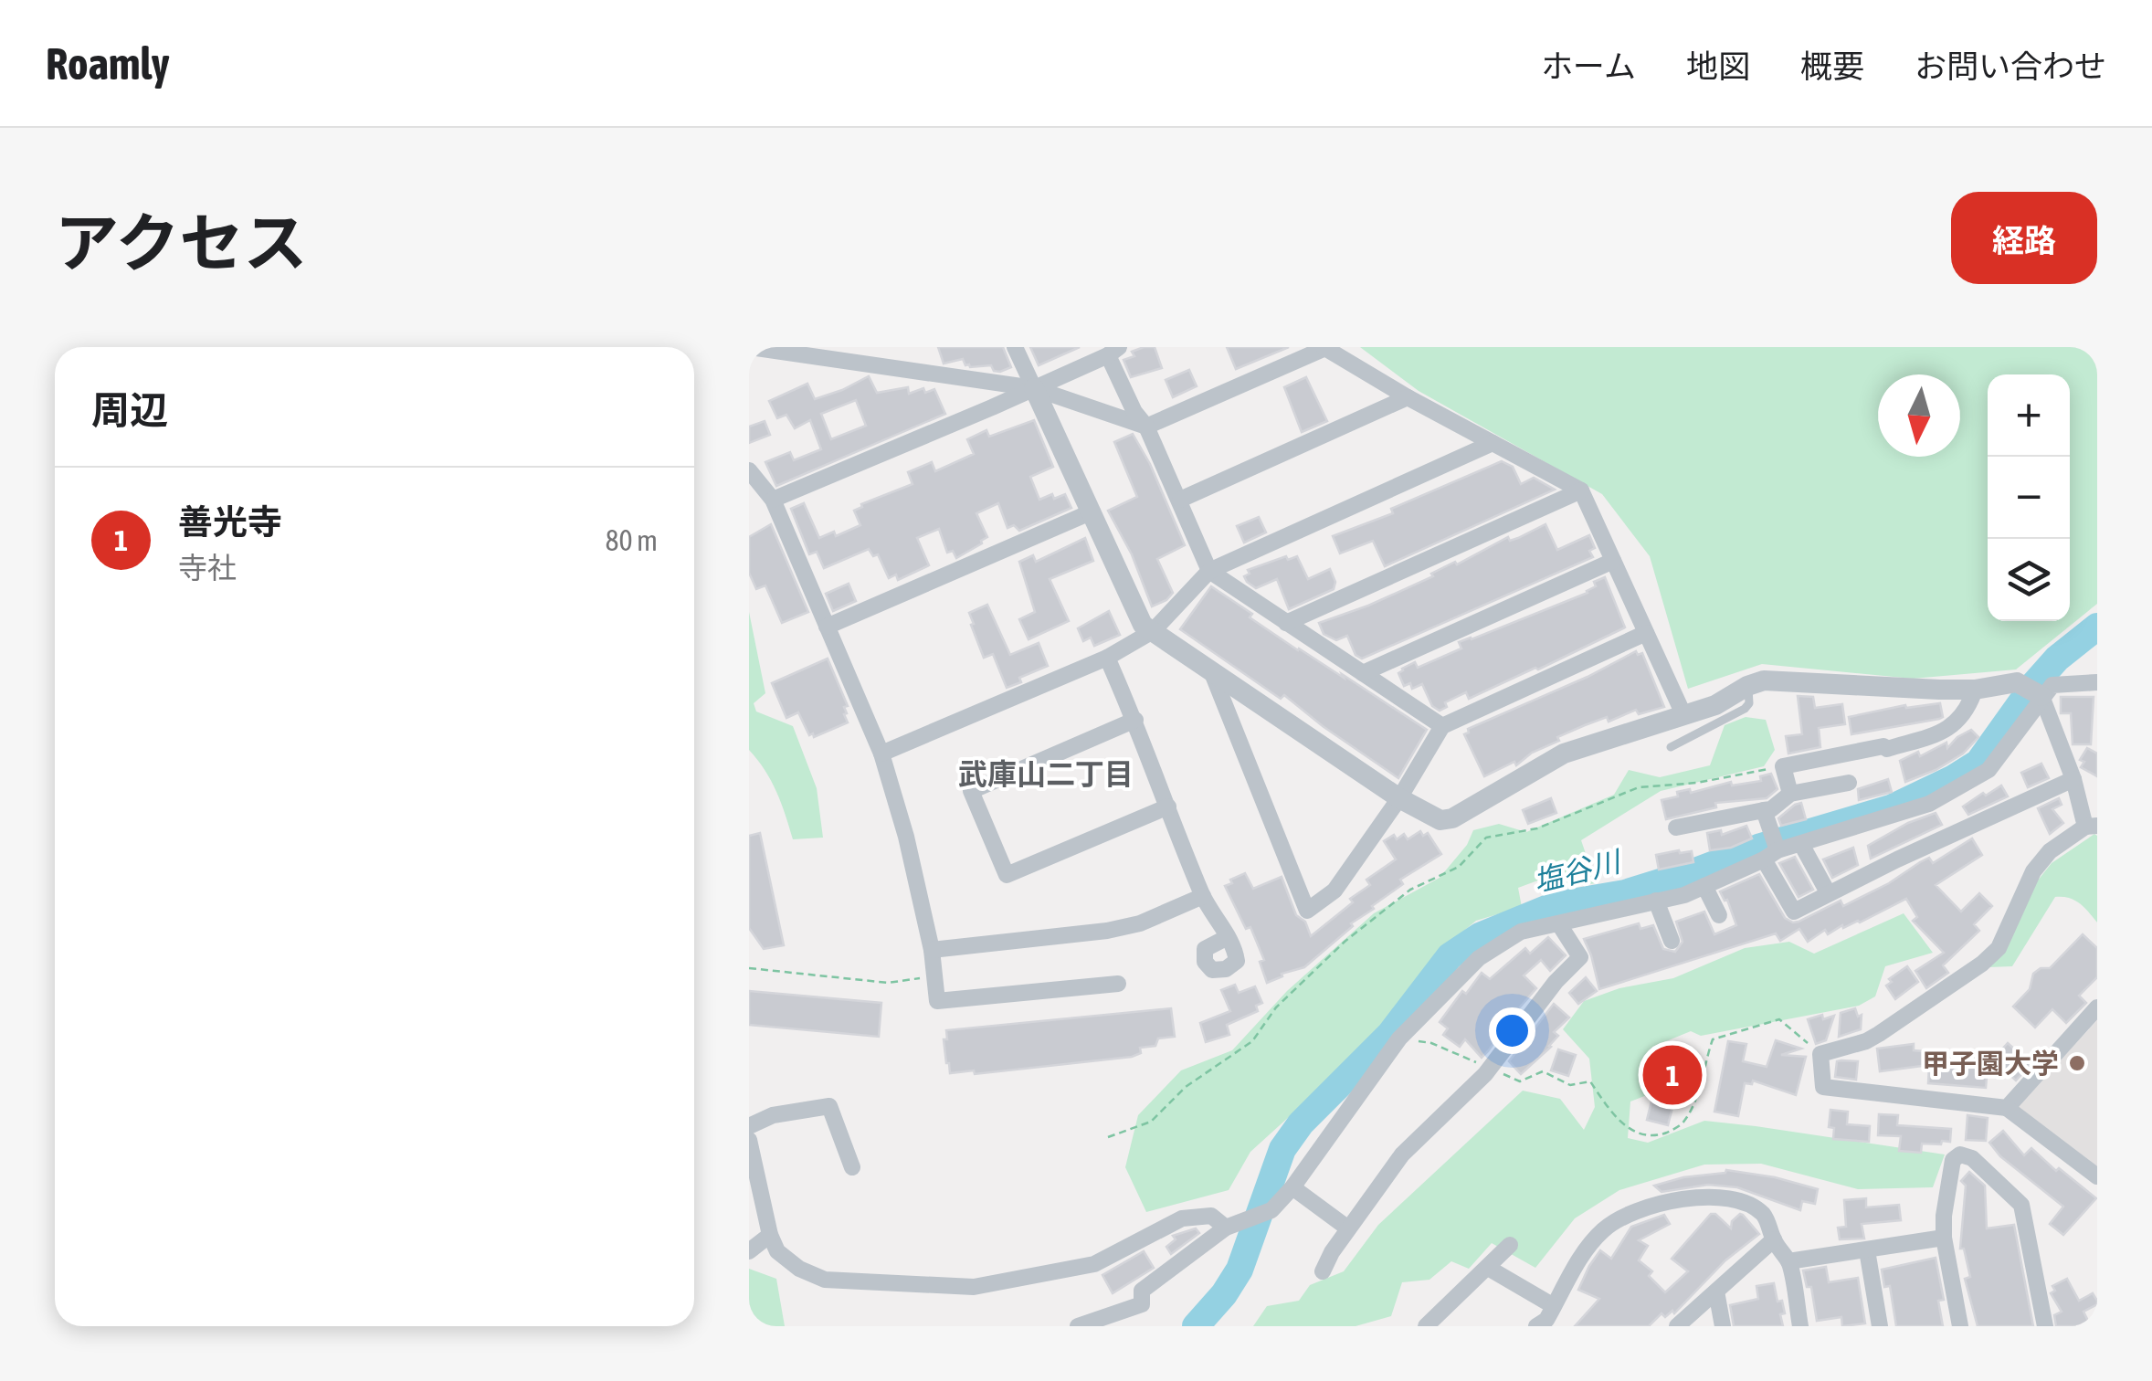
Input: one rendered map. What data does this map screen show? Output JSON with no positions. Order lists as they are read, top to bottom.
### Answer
{
  "districts": ["武庫山二丁目"],
  "water": ["塩谷川"],
  "places": ["甲子園大学"],
  "north": "bottom",
  "page": {
    "header": "Roamly",
    "nav": [
      "ホーム",
      "地図",
      "概要",
      "お問い合わせ"
    ],
    "title": "アクセス",
    "buttons": "経路",
    "heading": "周辺",
    "map_buttons": ["+", "−"],
    "list": [
      {
        "mark": "1",
        "name": "善光寺",
        "note": "寺社",
        "value": "80 m"
      }
    ],
    "pins": "1"
  }
}
